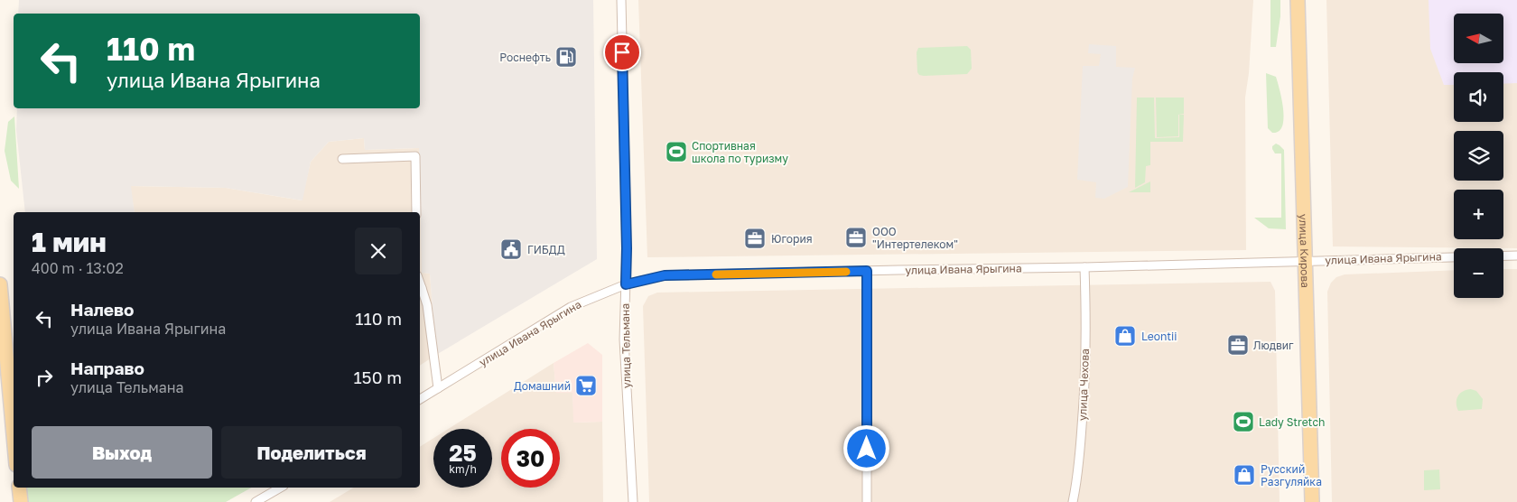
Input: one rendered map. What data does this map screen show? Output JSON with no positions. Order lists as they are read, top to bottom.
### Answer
{
  "streets": {
    "main road": ["улица Кирова"],
    "street": ["улица Ивана Ярыгина", "улица Тельмана", "улица Чехова"]
  },
  "crossings": [
    ["улица Кирова", "улица Ивана Ярыгина"],
    ["улица Ивана Ярыгина", "улица Тельмана"],
    ["улица Ивана Ярыгина", "улица Чехова"]
  ],
  "places": {
    "fuel station": ["Роснефть"],
    "sports": ["Спортивная школа по туризму", "Lady Stretch"],
    "office": ["ООО \"Интертелеком\"", "Югория", "Людвиг"],
    "public building": ["ГИБДД"],
    "shop": ["Leontii", "Русский Разгуляйка"],
    "supermarket": ["Домашний"]
  },
  "north": "left",
  "page": {
    "map_buttons": ["+", "−"],
    "turn": ["110 m", "улица Ивана Ярыгина"],
    "heading": ["1 мин", "400 m · 13:02"],
    "list": [
      {
        "name": "Налево",
        "note": "улица Ивана Ярыгина",
        "value": "110 m"
      },
      {
        "name": "Направо",
        "note": "улица Тельмана",
        "value": "150 m"
      }
    ],
    "buttons": ["Выход", "Поделиться"],
    "speed": "25 km/h",
    "limit": "30"
  }
}
